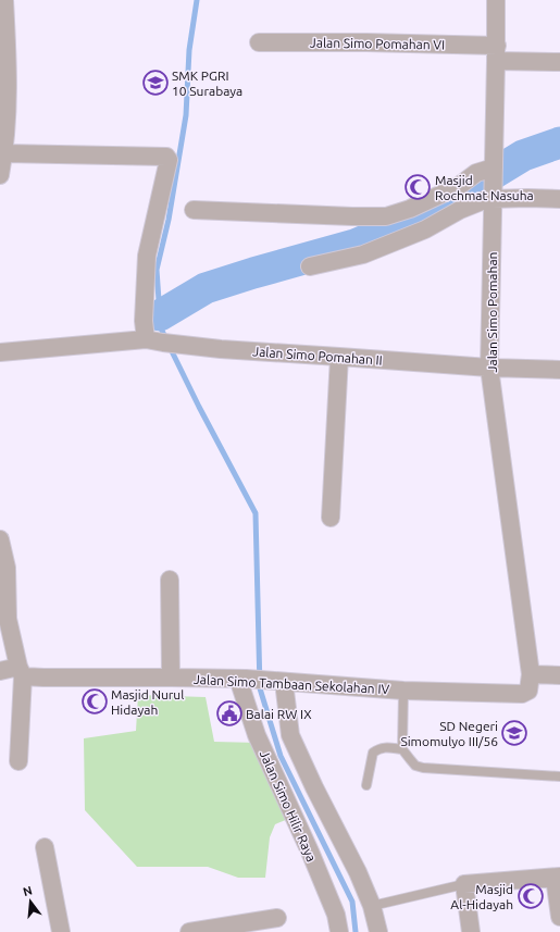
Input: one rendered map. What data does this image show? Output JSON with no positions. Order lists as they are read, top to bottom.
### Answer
{
  "streets": {
    "street": [
      "Jalan Simo Pomahan VI",
      "Jalan Simo Pomahan",
      "Jalan Simo Pomahan II",
      "Jalan Simo Tambaan Sekolahan IV",
      "Jalan Simo Hilir Raya"
    ]
  },
  "crossings": [
    ["Jalan Simo Pomahan VI", "Jalan Simo Pomahan"],
    ["Jalan Simo Pomahan", "Jalan Simo Pomahan II"],
    ["Jalan Simo Pomahan", "Jalan Simo Tambaan Sekolahan IV"],
    ["Jalan Simo Tambaan Sekolahan IV", "Jalan Simo Hilir Raya"]
  ],
  "places": {
    "school or university": ["SMK PGRI 10 Surabaya", "SD Negeri Simomulyo III/56"],
    "mosque": ["Masjid Rochmat Nasuha", "Masjid Nurul Hidayah", "Masjid Al-Hidayah"],
    "public building": ["Balai RW IX"]
  },
  "north": "top"
}
